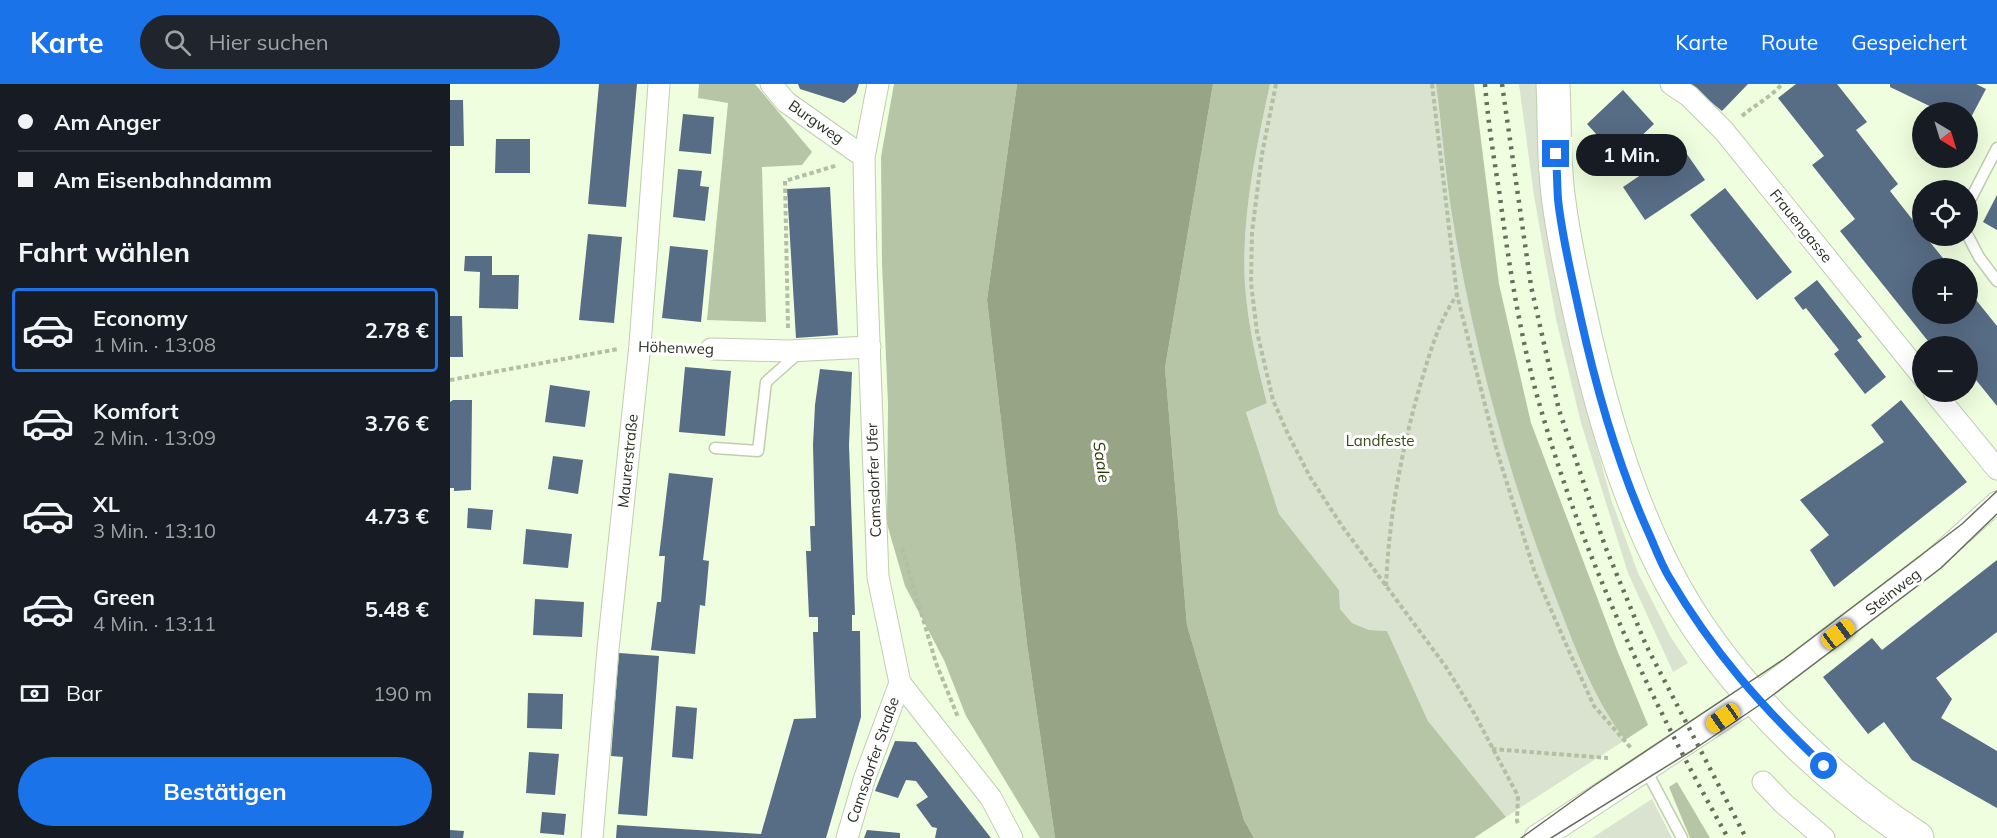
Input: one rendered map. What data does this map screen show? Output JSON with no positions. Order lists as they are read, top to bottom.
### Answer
{
  "streets": {
    "street": [
      "Burgweg",
      "Frauengasse",
      "Höhenweg",
      "Maurerstraße",
      "Camsdorfer Ufer",
      "Steinweg",
      "Camsdorfer Straße"
    ]
  },
  "crossings": [
    ["Burgweg", "Camsdorfer Ufer"],
    ["Höhenweg", "Maurerstraße"],
    ["Höhenweg", "Camsdorfer Ufer"],
    ["Camsdorfer Ufer", "Camsdorfer Straße"]
  ],
  "water": ["Saale"],
  "parks": ["Landfeste"],
  "north": "bottom right",
  "page": {
    "header": "Karte",
    "search": "Hier suchen",
    "nav": ["Karte", "Route", "Gespeichert"],
    "banner": ["Am Anger", "Am Eisenbahndamm"],
    "map_buttons": ["+", "−"],
    "bubble": "1 Min.",
    "heading": "Fahrt wählen",
    "list": [
      {
        "name": "Economy",
        "note": "1 Min. · 13:08",
        "value": "2.78 €"
      },
      {
        "name": "Komfort",
        "note": "2 Min. · 13:09",
        "value": "3.76 €"
      },
      {
        "name": "XL",
        "note": "3 Min. · 13:10",
        "value": "4.73 €"
      },
      {
        "name": "Green",
        "note": "4 Min. · 13:11",
        "value": "5.48 €"
      }
    ],
    "pay": ["Bar", "190 m"],
    "buttons": "Bestätigen"
  }
}
